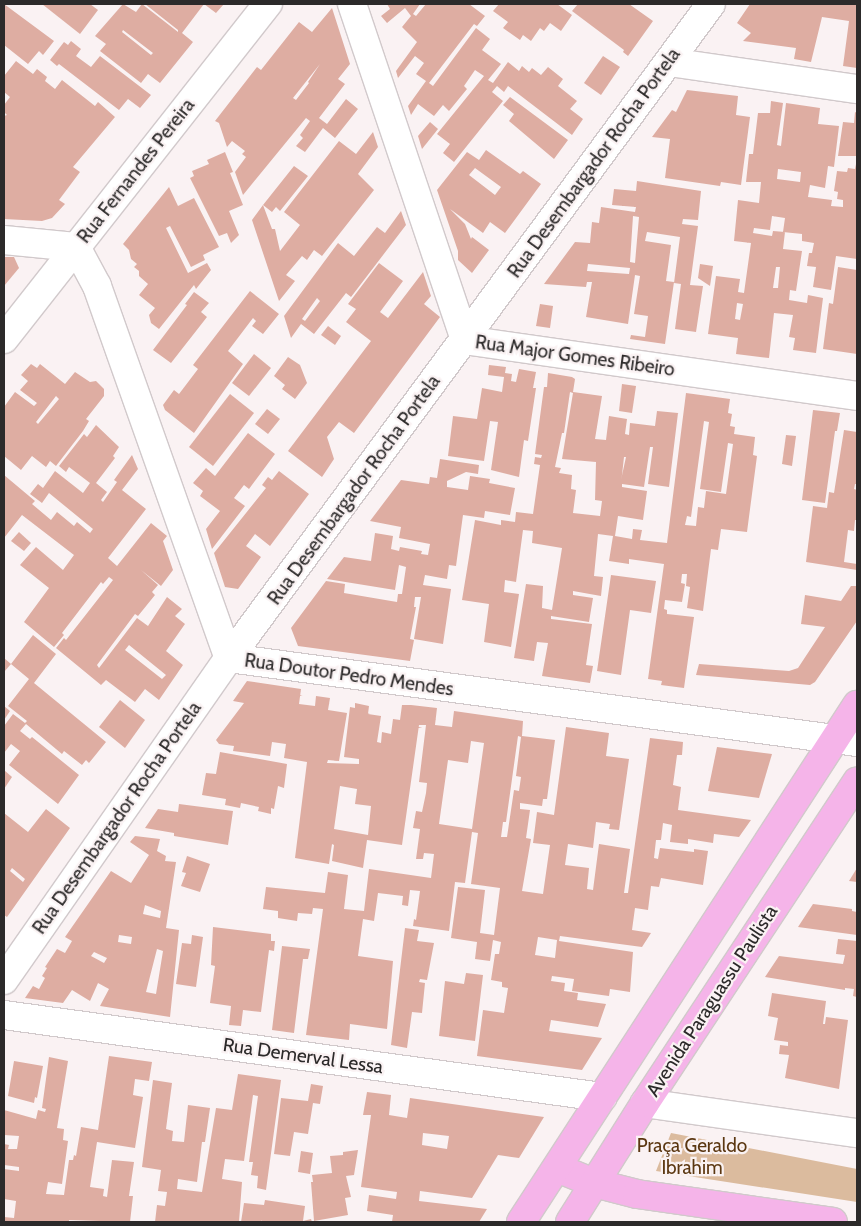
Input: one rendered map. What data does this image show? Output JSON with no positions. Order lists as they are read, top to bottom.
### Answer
{
  "streets": {
    "main road": ["Avenida Paraguassu Paulista"],
    "street": [
      "Rua Desembargador Rocha Portela",
      "Rua Fernandes Pereira",
      "Rua Major Gomes Ribeiro",
      "Rua Doutor Pedro Mendes",
      "Rua Demerval Lessa"
    ]
  },
  "crossings": [
    ["Rua Desembargador Rocha Portela", "Rua Major Gomes Ribeiro"],
    ["Rua Desembargador Rocha Portela", "Rua Doutor Pedro Mendes"],
    ["Rua Fernandes Pereira", "Rua Doutor Pedro Mendes"]
  ],
  "parks": ["Praça Geraldo Ibrahim"]
}
